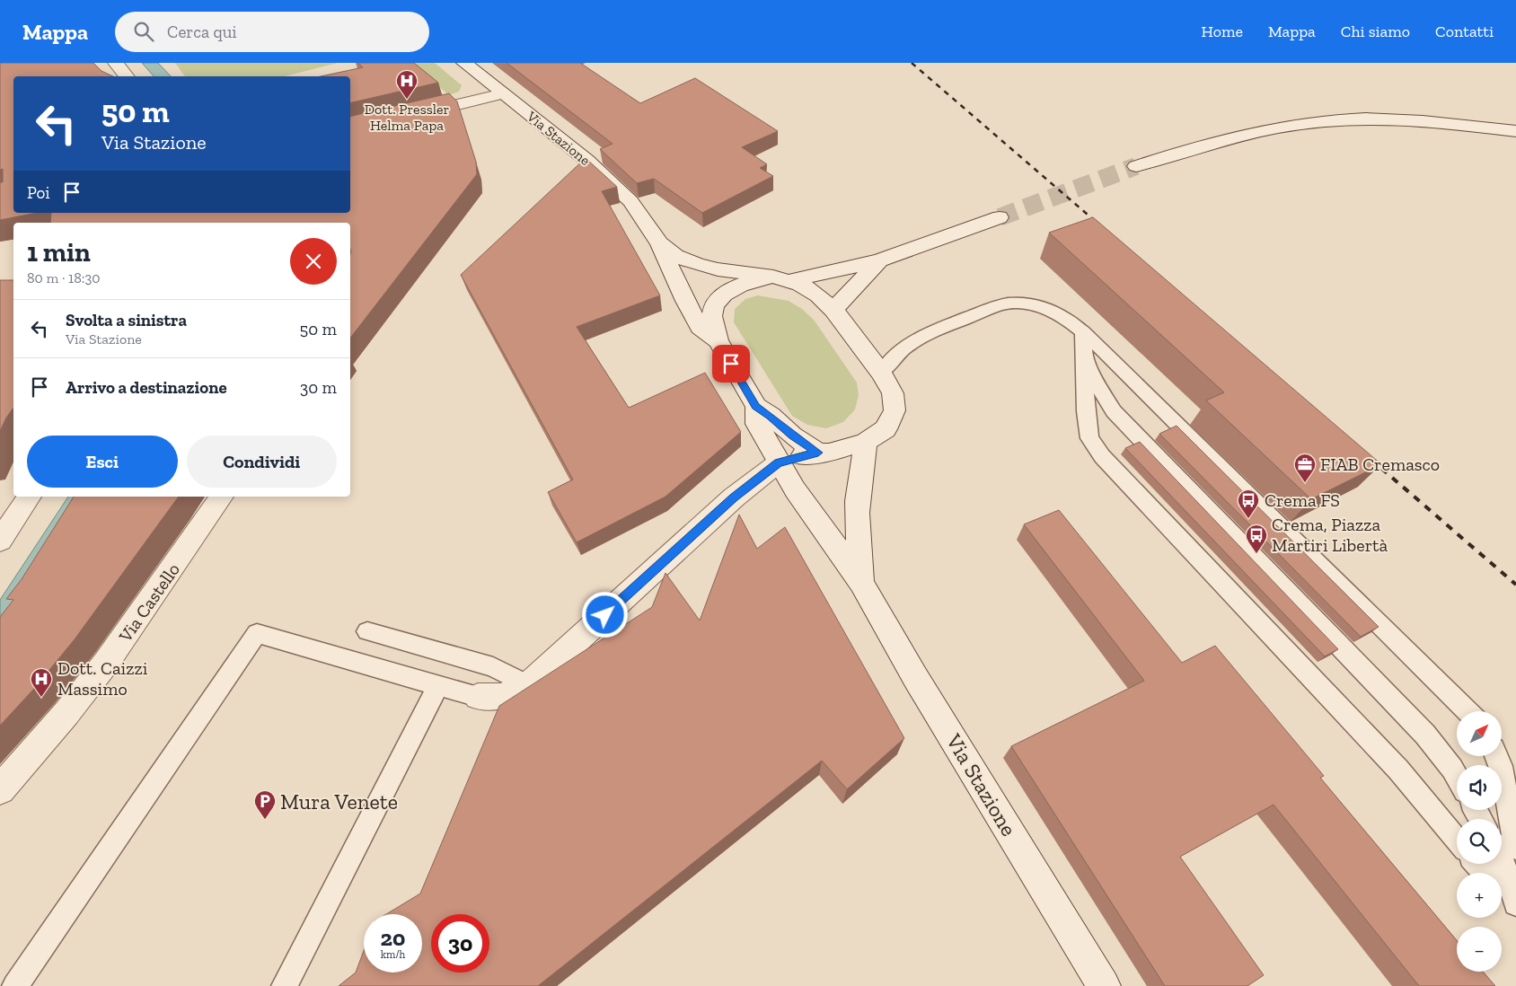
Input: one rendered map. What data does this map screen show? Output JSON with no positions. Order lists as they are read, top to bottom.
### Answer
{
  "streets": {
    "street": ["Via Stazione", "Via Castello"]
  },
  "places": {
    "hospital": ["Dott. Pressler Helma Papa", "Dott. Caizzi Massimo"],
    "office": ["FIAB Cremasco"],
    "bus stop": ["Crema FS", "Crema, Piazza Martiri Libertà"],
    "parking": ["Mura Venete"]
  },
  "north": "top right",
  "page": {
    "header": "Mappa",
    "search": "Cerca qui",
    "nav": [
      "Home",
      "Mappa",
      "Chi siamo",
      "Contatti"
    ],
    "turn": ["50 m", "Via Stazione"],
    "then": "Poi",
    "heading": ["1 min", "80 m · 18:30"],
    "list": [
      {
        "name": "Svolta a sinistra",
        "note": "Via Stazione",
        "value": "50 m"
      },
      {
        "name": "Arrivo a destinazione",
        "value": "30 m"
      }
    ],
    "buttons": ["Esci", "Condividi"],
    "map_buttons": ["+", "−"],
    "speed": "20 km/h",
    "limit": "30"
  }
}
